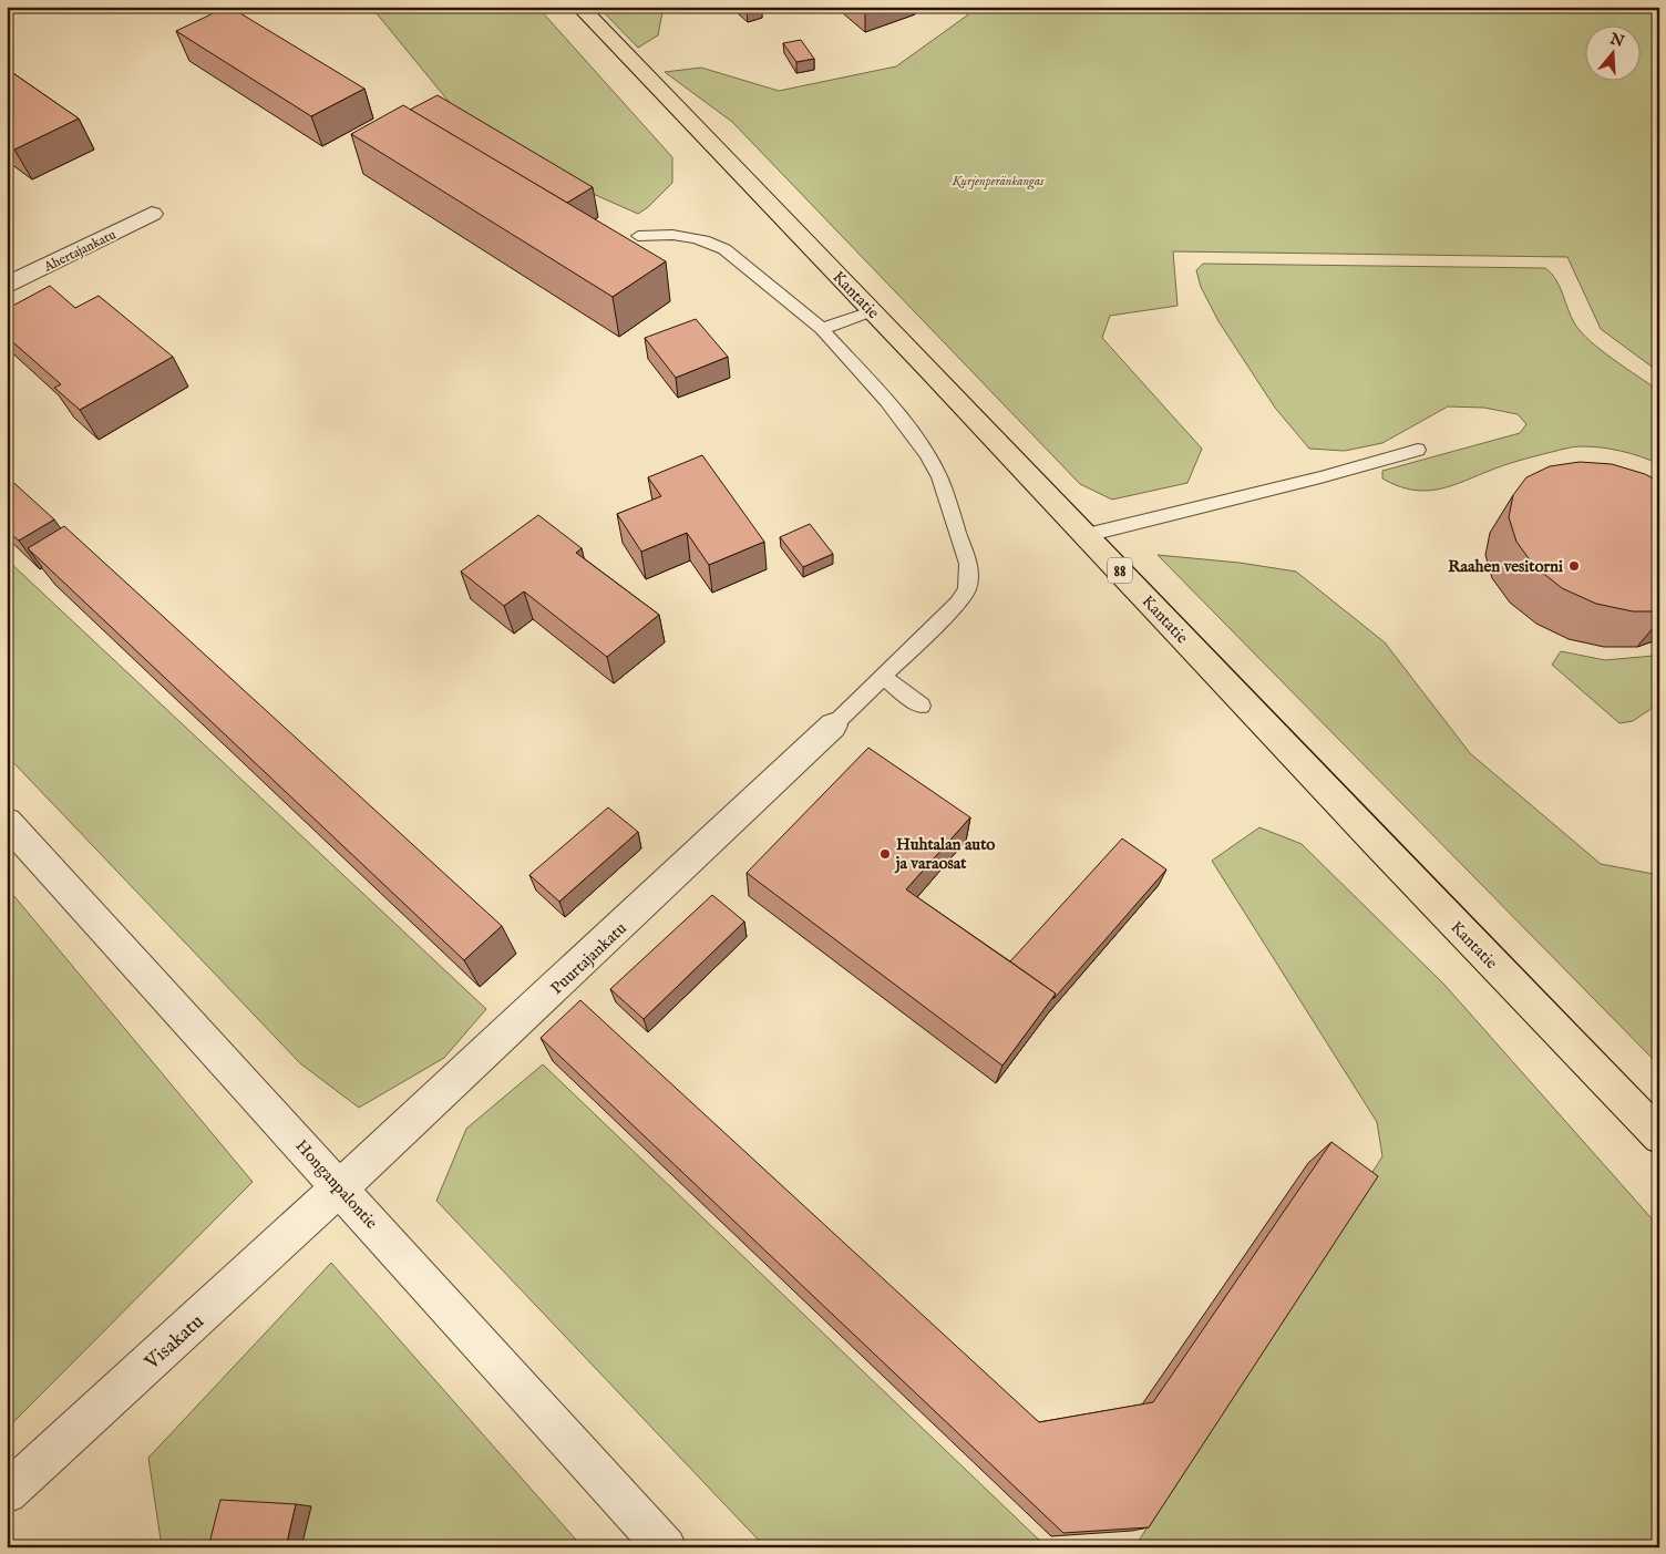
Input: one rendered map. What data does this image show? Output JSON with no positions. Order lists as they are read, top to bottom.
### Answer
{
  "streets": {
    "main road": ["Kantatie", "88"],
    "street": [
      "Ahertajankatu",
      "Puurtajankatu",
      "Honganpalontie",
      "Visakatu"
    ]
  },
  "crossings": [
    ["Puurtajankatu", "Honganpalontie"],
    ["Puurtajankatu", "Visakatu"],
    ["Honganpalontie", "Visakatu"]
  ],
  "parks": ["Kurjenperänkangas"],
  "places": ["Raahen vesitorni", "Huhtalan auto ja varaosat"],
  "north": "top"
}
